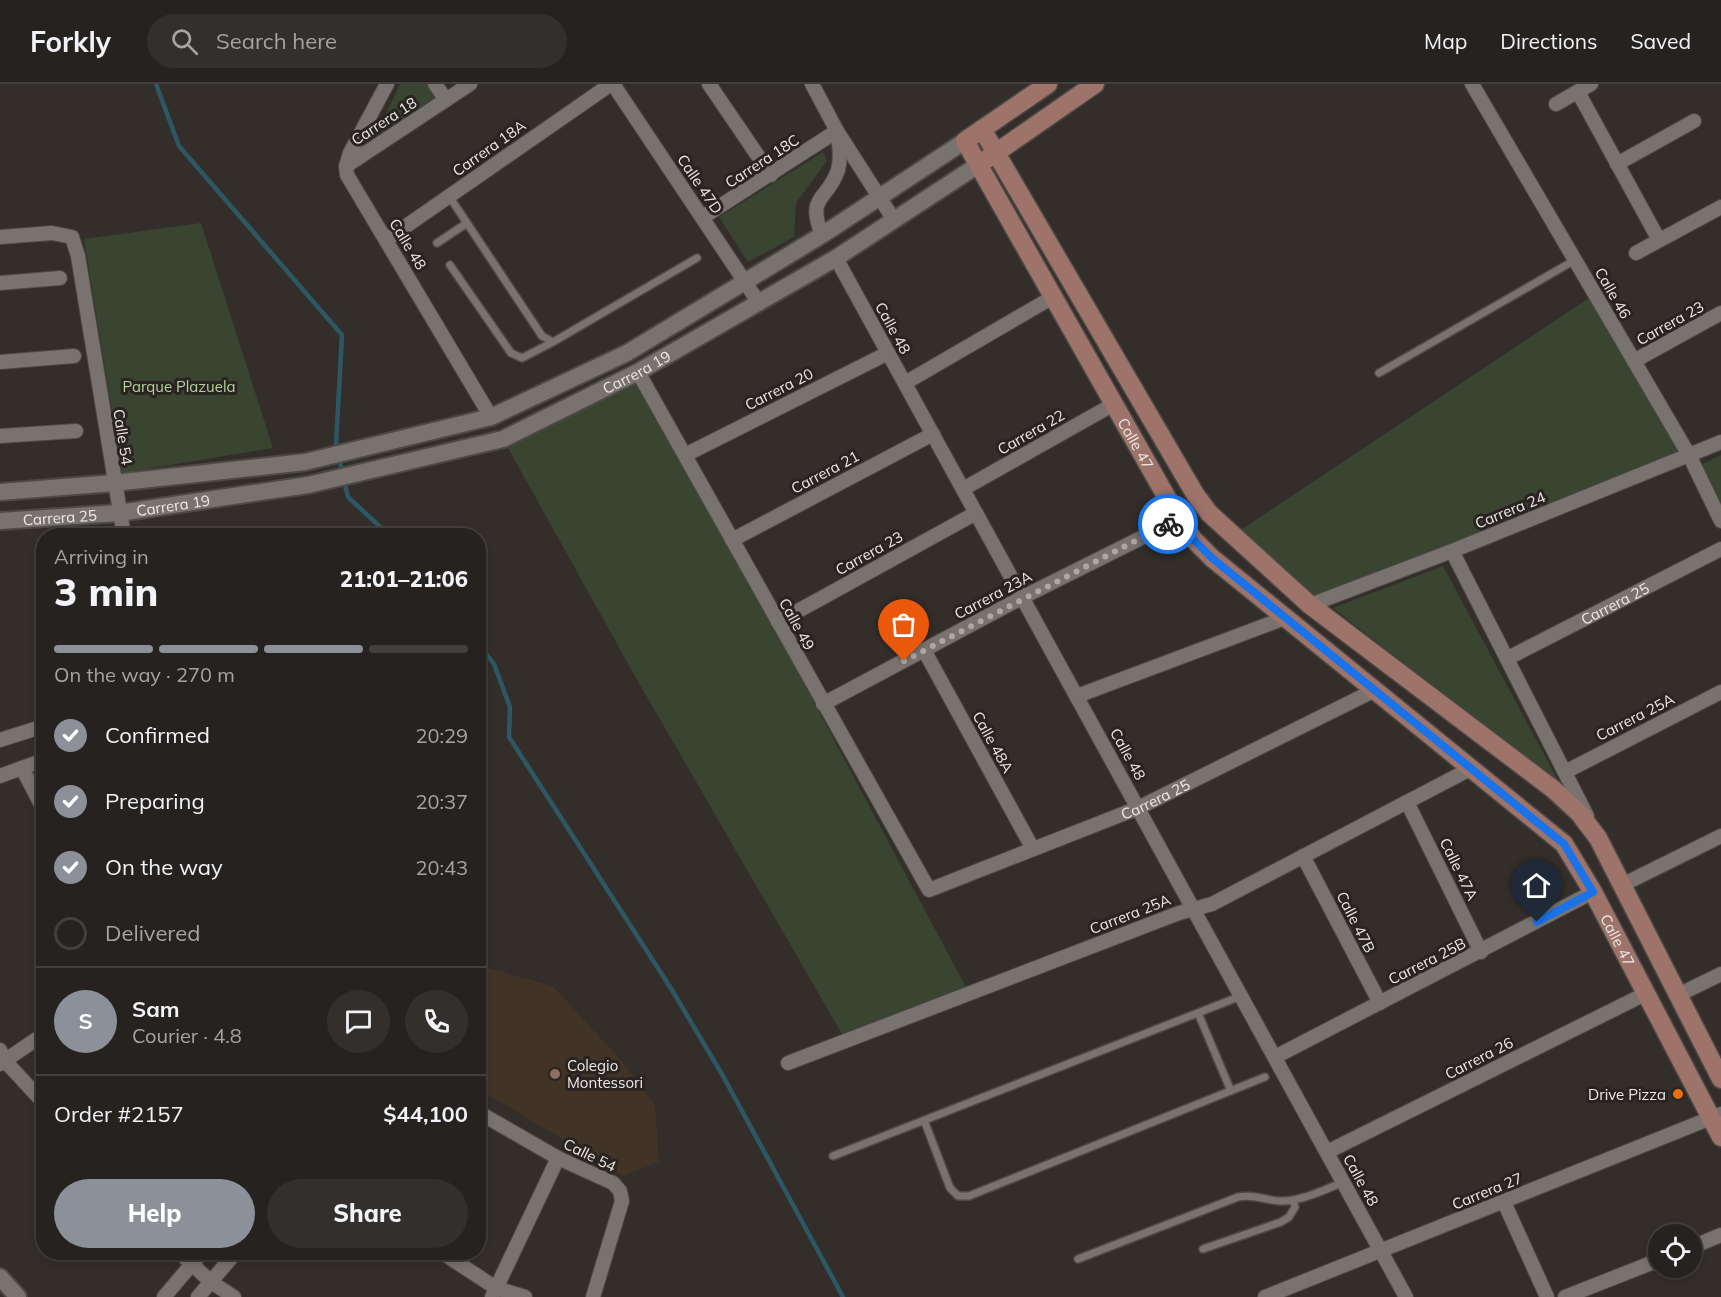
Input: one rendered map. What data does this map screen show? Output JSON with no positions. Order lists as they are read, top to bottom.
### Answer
{
  "streets": {
    "main road": ["Carrera 19", "Calle 47"],
    "street": [
      "Carrera 18",
      "Carrera 18A",
      "Carrera 18C",
      "Calle 47D",
      "Calle 48",
      "Calle 46",
      "Carrera 23",
      "Carrera 20",
      "Carrera 22",
      "Calle 54",
      "Carrera 21",
      "Carrera 24",
      "Carrera 25",
      "Carrera 23A",
      "Calle 49",
      "Carrera 25A",
      "Calle 48A",
      "Calle 47A",
      "Calle 47B",
      "Carrera 25B",
      "Carrera 26",
      "Carrera 27"
    ]
  },
  "crossings": [
    ["Carrera 18", "Calle 48"],
    ["Carrera 18A", "Calle 47D"],
    ["Carrera 18A", "Calle 48"],
    ["Carrera 18C", "Calle 47D"],
    ["Calle 47D", "Carrera 19"],
    ["Calle 48", "Carrera 23"],
    ["Calle 48", "Carrera 19"],
    ["Calle 48", "Carrera 20"],
    ["Calle 48", "Carrera 22"],
    ["Calle 48", "Carrera 21"],
    ["Calle 48", "Carrera 25"],
    ["Calle 48", "Carrera 23A"],
    ["Calle 48", "Carrera 25A"],
    ["Calle 48", "Carrera 25B"],
    ["Calle 48", "Carrera 26"],
    ["Calle 48", "Carrera 27"],
    ["Calle 46", "Carrera 23"],
    ["Calle 46", "Carrera 24"],
    ["Carrera 23", "Calle 49"],
    ["Carrera 19", "Calle 54"],
    ["Carrera 19", "Calle 47"],
    ["Carrera 19", "Carrera 25"],
    ["Carrera 19", "Calle 49"],
    ["Carrera 20", "Calle 49"],
    ["Carrera 22", "Calle 47"],
    ["Calle 54", "Carrera 25"],
    ["Calle 47", "Carrera 24"],
    ["Calle 47", "Carrera 25"],
    ["Calle 47", "Carrera 23A"],
    ["Calle 47", "Carrera 25A"],
    ["Calle 47", "Carrera 25B"],
    ["Calle 47", "Carrera 26"],
    ["Calle 47", "Carrera 27"],
    ["Carrera 21", "Calle 49"],
    ["Carrera 25", "Calle 49"],
    ["Carrera 25", "Calle 48A"],
    ["Carrera 23A", "Calle 49"],
    ["Carrera 23A", "Calle 48A"],
    ["Carrera 25A", "Calle 47A"],
    ["Carrera 25A", "Calle 47B"],
    ["Calle 47A", "Carrera 25B"],
    ["Calle 47B", "Carrera 25B"]
  ],
  "parks": ["Parque Plazuela"],
  "places": ["Colegio Montessori", "Drive Pizza"],
  "page": {
    "header": "Forkly",
    "search": "Search here",
    "nav": ["Map", "Directions", "Saved"],
    "heading": ["3 min", "Arriving in", "21:01–21:06"],
    "panel": [
      "Sam",
      "Courier · 4.8",
      "Order #2157",
      "$44,100"
    ],
    "bar": "On the way · 270 m",
    "list": [
      ["Confirmed", "20:29"],
      ["Preparing", "20:37"],
      ["On the way", "20:43"],
      "Delivered"
    ],
    "round": "S",
    "buttons": ["Help", "Share"]
  }
}
